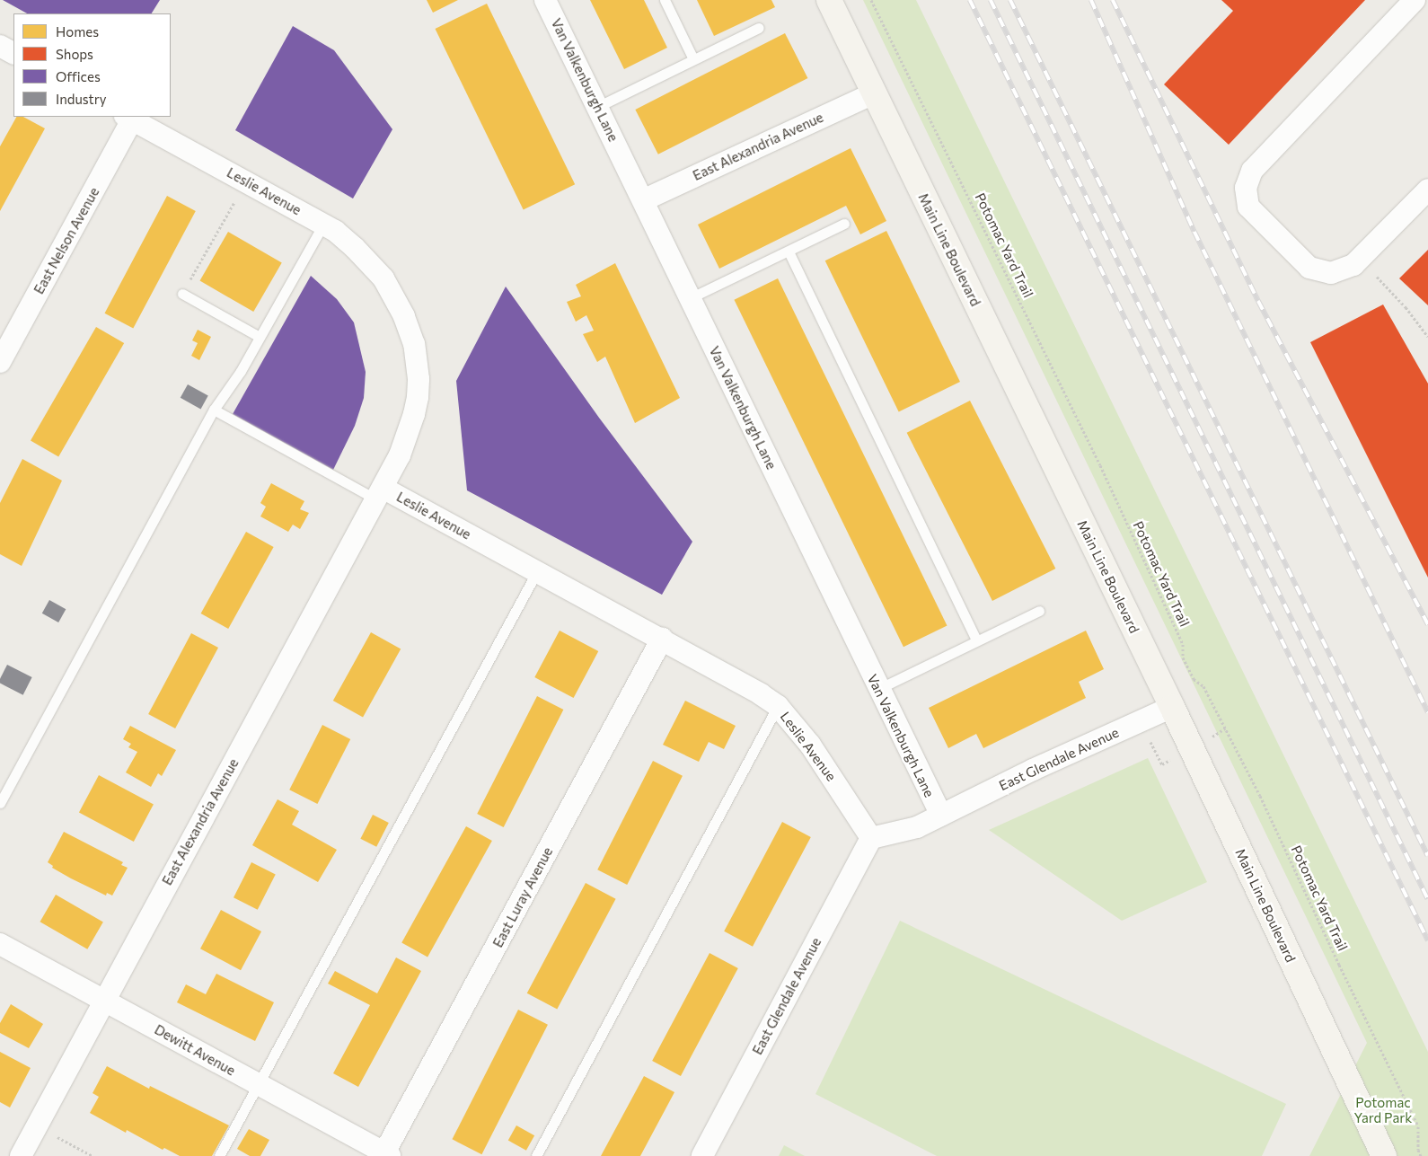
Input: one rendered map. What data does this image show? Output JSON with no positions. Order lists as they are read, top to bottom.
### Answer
{
  "streets": {
    "street": [
      "Van Valkenburgh Lane",
      "East Alexandria Avenue",
      "Leslie Avenue",
      "East Nelson Avenue",
      "Main Line Boulevard",
      "East Glendale Avenue",
      "East Luray Avenue",
      "Dewitt Avenue"
    ],
    "path": ["Potomac Yard Trail"]
  },
  "crossings": [
    ["Van Valkenburgh Lane", "East Alexandria Avenue"],
    ["Van Valkenburgh Lane", "East Glendale Avenue"],
    ["East Alexandria Avenue", "Leslie Avenue"],
    ["East Alexandria Avenue", "Main Line Boulevard"],
    ["East Alexandria Avenue", "Dewitt Avenue"],
    ["Leslie Avenue", "East Nelson Avenue"],
    ["Leslie Avenue", "East Glendale Avenue"],
    ["Leslie Avenue", "East Luray Avenue"],
    ["Main Line Boulevard", "East Glendale Avenue"],
    ["East Luray Avenue", "Dewitt Avenue"]
  ],
  "parks": ["Potomac Yard Park"],
  "legend": [
    "Homes",
    "Shops",
    "Offices",
    "Industry"
  ]
}
